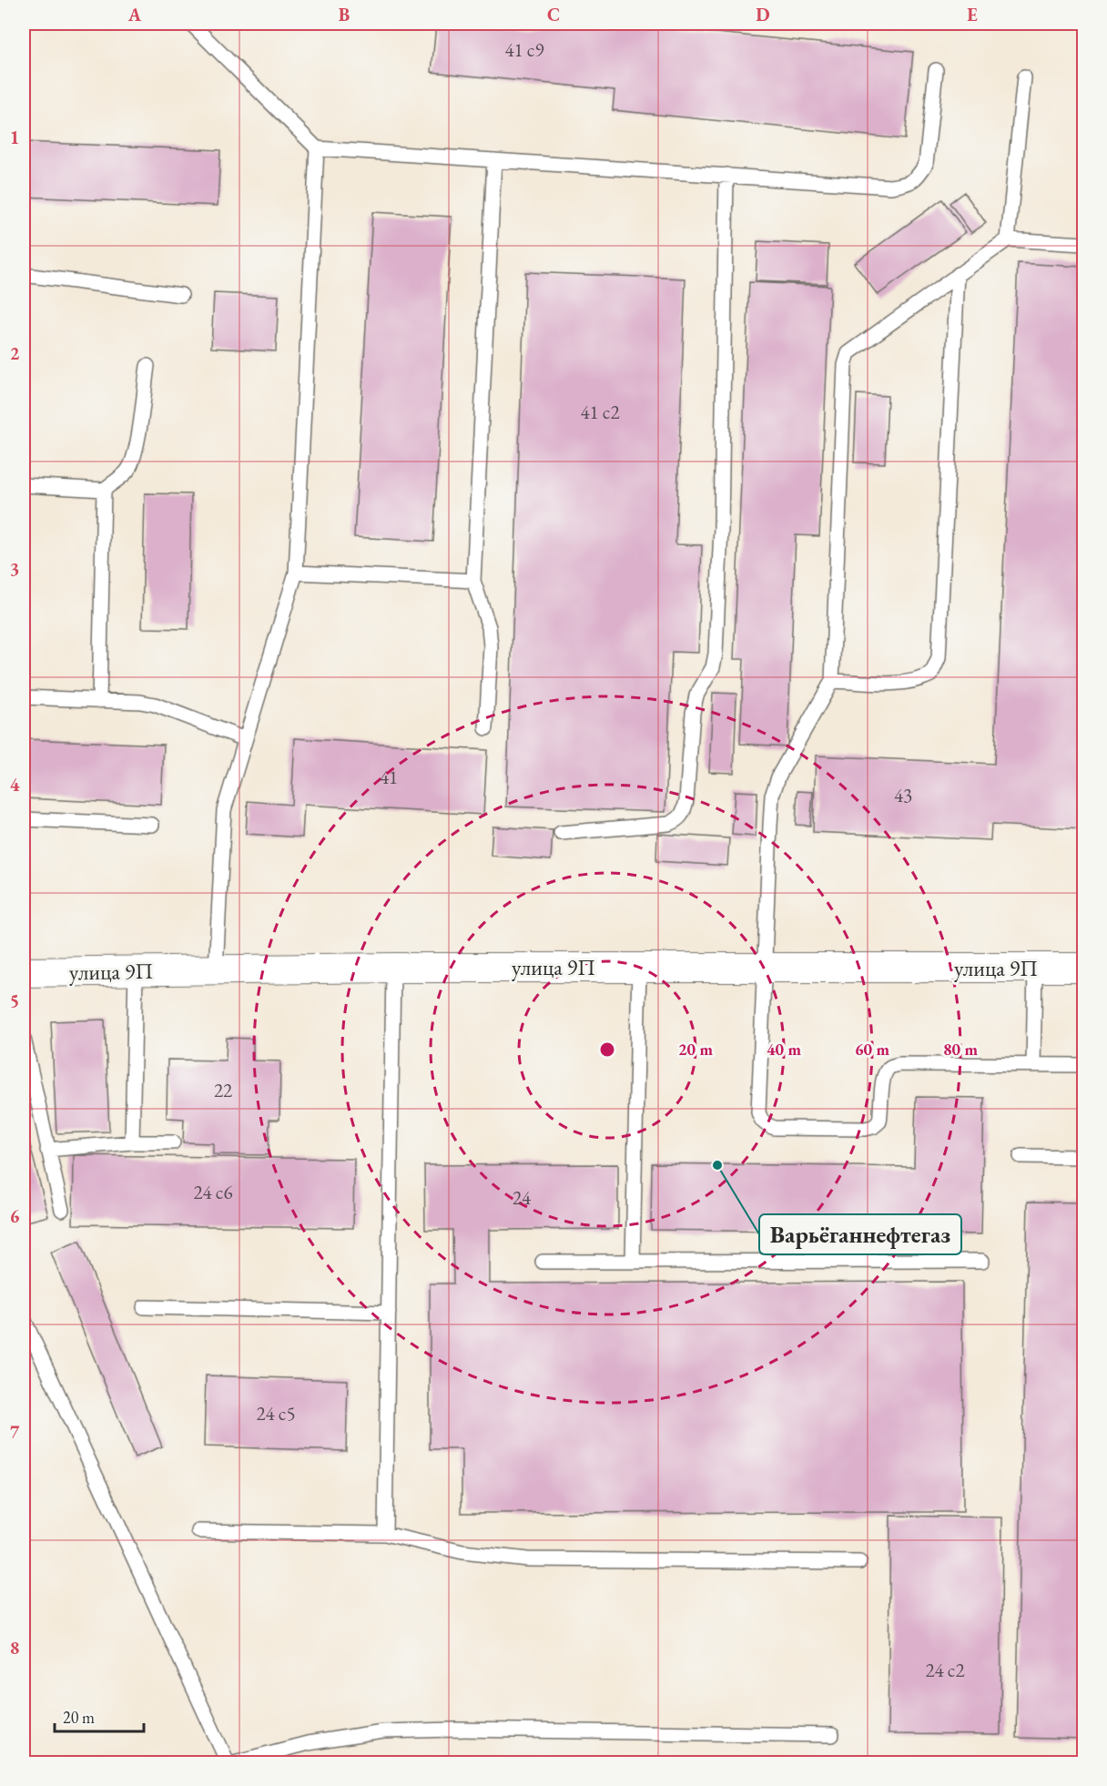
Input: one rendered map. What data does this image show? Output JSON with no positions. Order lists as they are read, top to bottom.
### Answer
{
  "streets": {
    "street": ["улица 9П"]
  },
  "places": ["Варьёганнефтегаз"],
  "house_numbers": [
    "41 с9",
    "41 с2",
    "41",
    "43",
    "22",
    "24 с6",
    "24",
    "24 с5",
    "24 с2"
  ],
  "scale_bar": "20 m",
  "grid": {
    "columns": [
      "A",
      "B",
      "C",
      "D",
      "E"
    ],
    "rows": [
      "1",
      "2",
      "3",
      "4",
      "5",
      "6",
      "7",
      "8"
    ]
  },
  "rings": [
    "20 m",
    "40 m",
    "60 m",
    "80 m"
  ]
}
